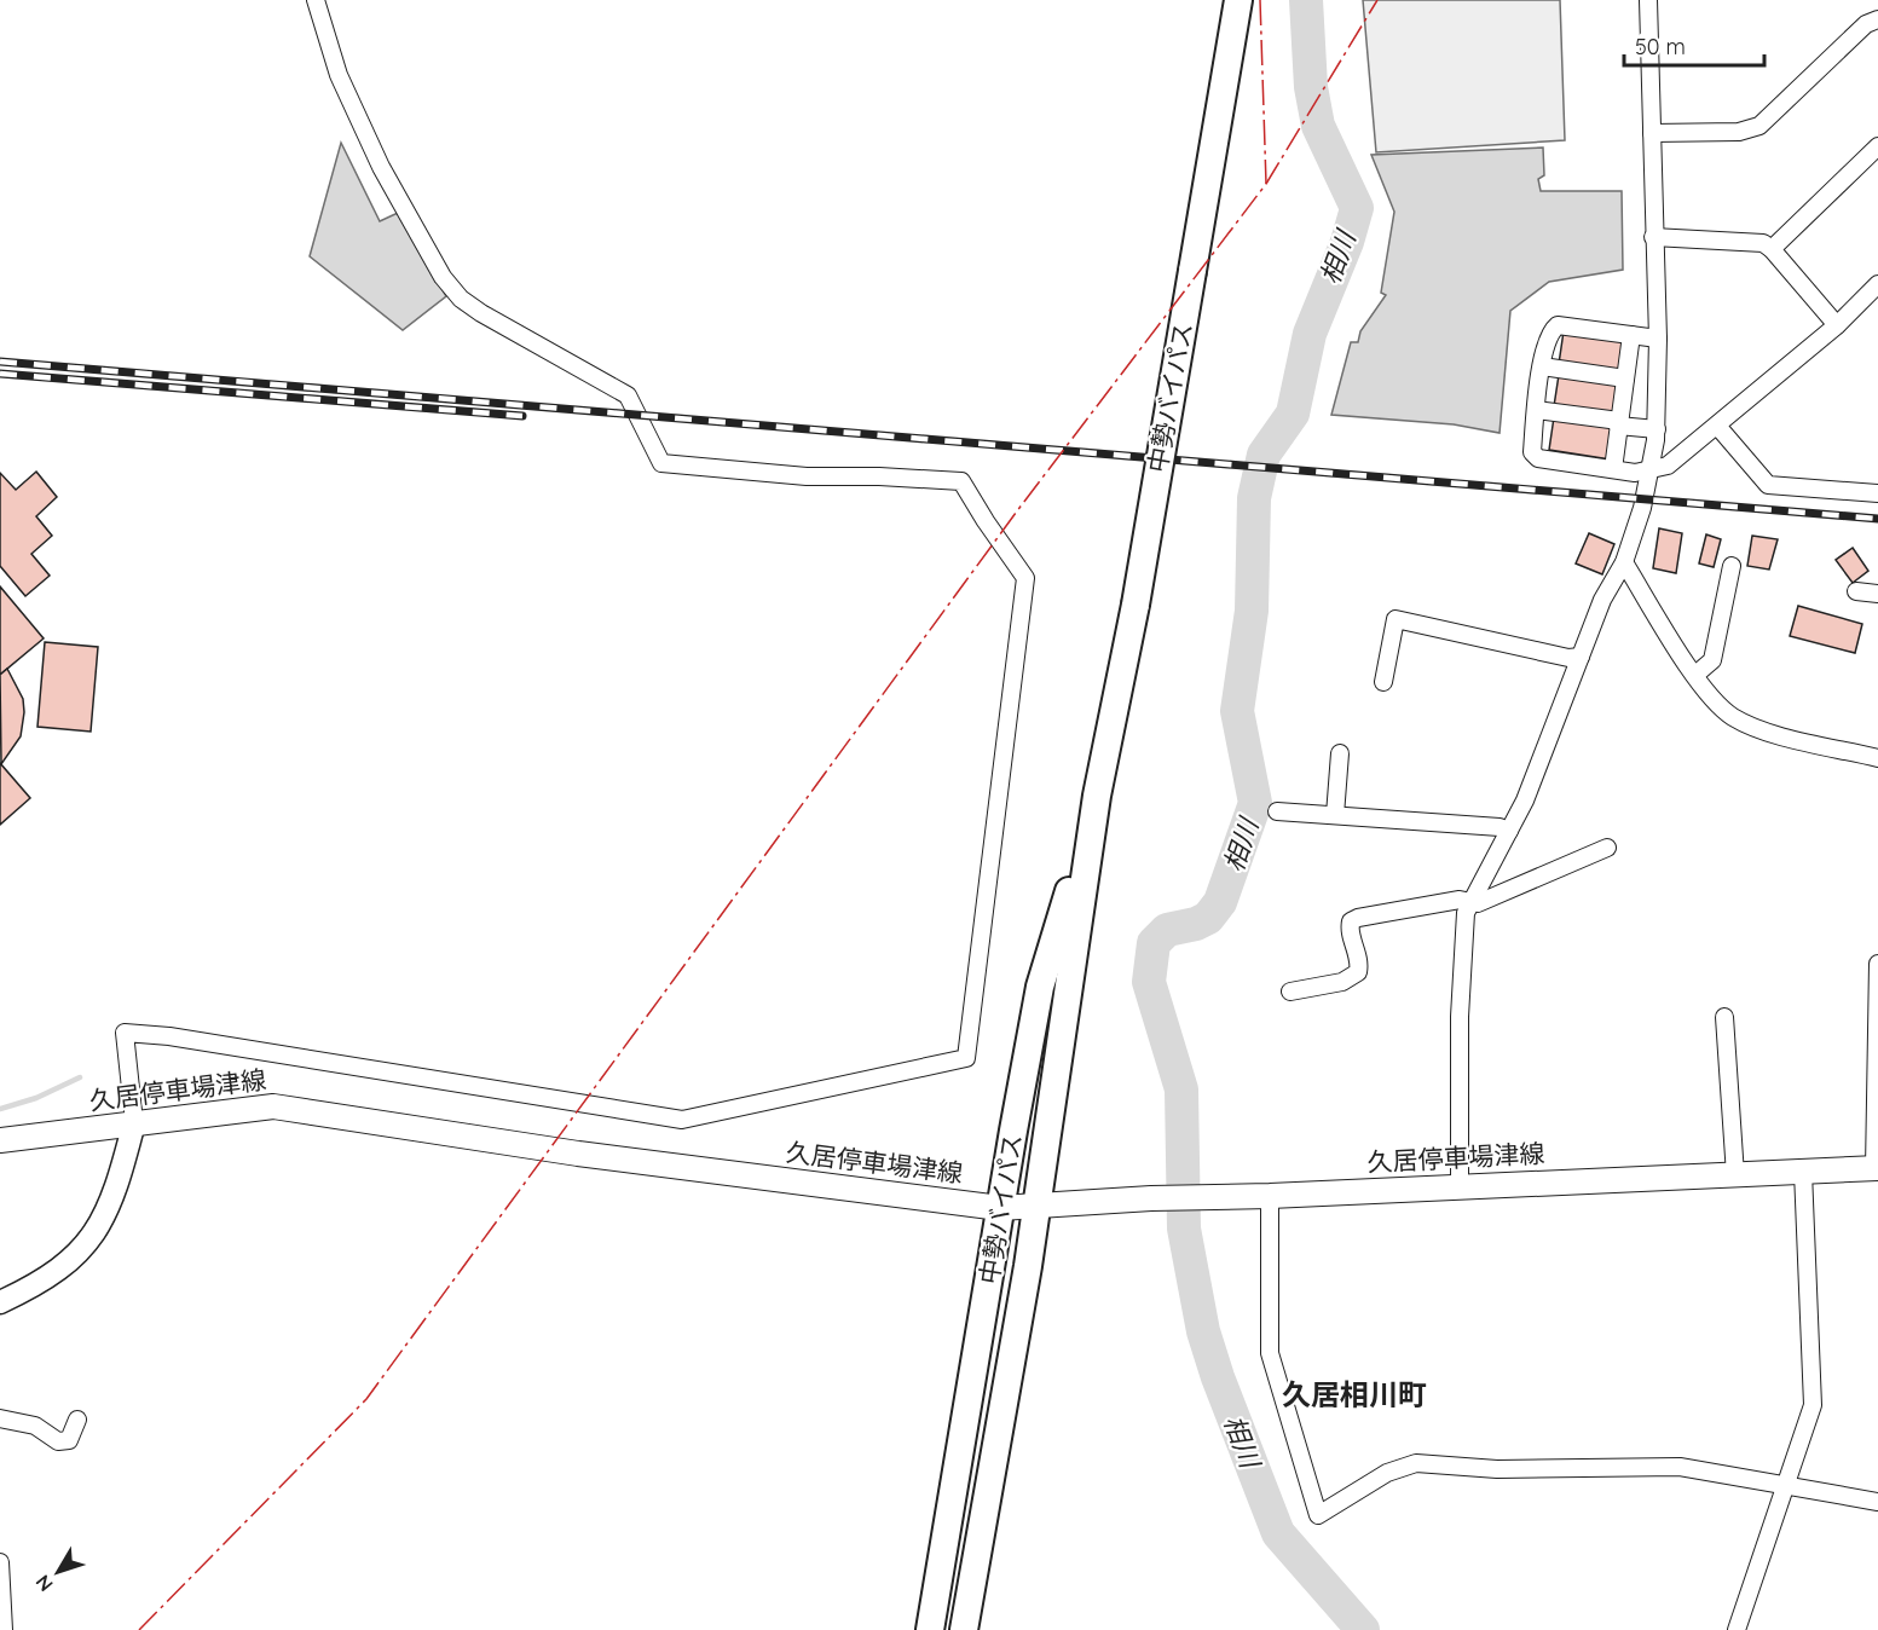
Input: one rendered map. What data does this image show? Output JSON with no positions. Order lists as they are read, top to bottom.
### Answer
{
  "streets": {
    "highway": ["中勢バイパス"],
    "main road": ["久居停車場津線"]
  },
  "crossings": [
    ["中勢バイパス", "久居停車場津線"]
  ],
  "districts": ["久居相川町"],
  "water": ["相川"],
  "scale_bar": "50 m",
  "north": "bottom left"
}
